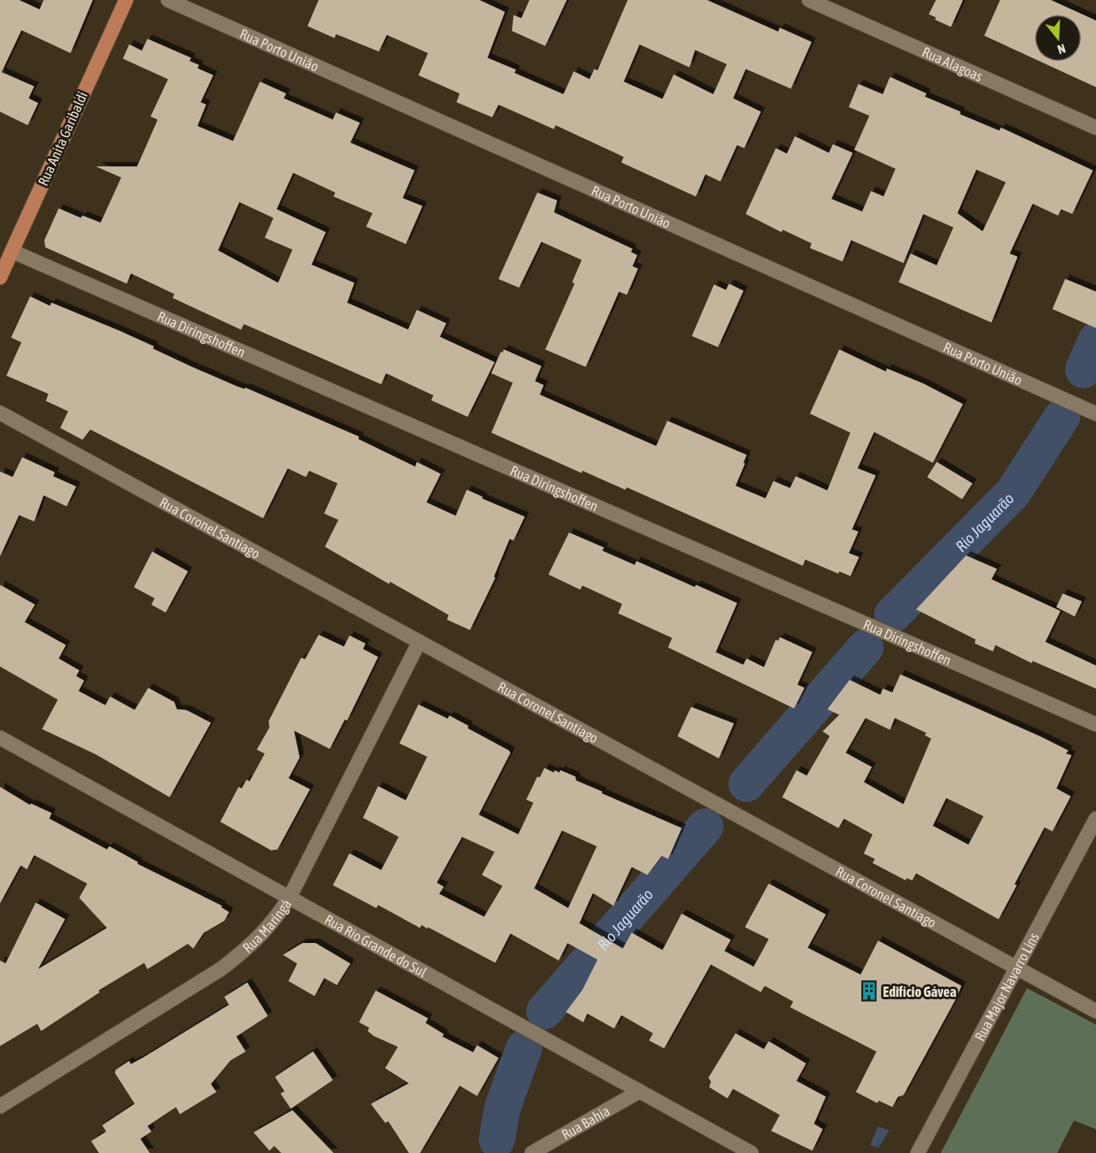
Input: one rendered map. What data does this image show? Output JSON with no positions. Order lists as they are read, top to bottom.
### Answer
{
  "streets": {
    "main road": ["Rua Anita Garibaldi"],
    "street": [
      "Rua Porto União",
      "Rua Alagoas",
      "Rua Diringshoffen",
      "Rua Coronel Santiago",
      "Rua Maringá",
      "Rua Rio Grande do Sul",
      "Rua Major Navarro Lins",
      "Rua Bahia"
    ]
  },
  "crossings": [
    ["Rua Anita Garibaldi", "Rua Diringshoffen"],
    ["Rua Coronel Santiago", "Rua Maringá"],
    ["Rua Coronel Santiago", "Rua Major Navarro Lins"],
    ["Rua Maringá", "Rua Rio Grande do Sul"],
    ["Rua Rio Grande do Sul", "Rua Bahia"]
  ],
  "water": ["Rio Jaguarão"],
  "places": {
    "building": ["Edifício Gávea"]
  },
  "north": "bottom"
}
